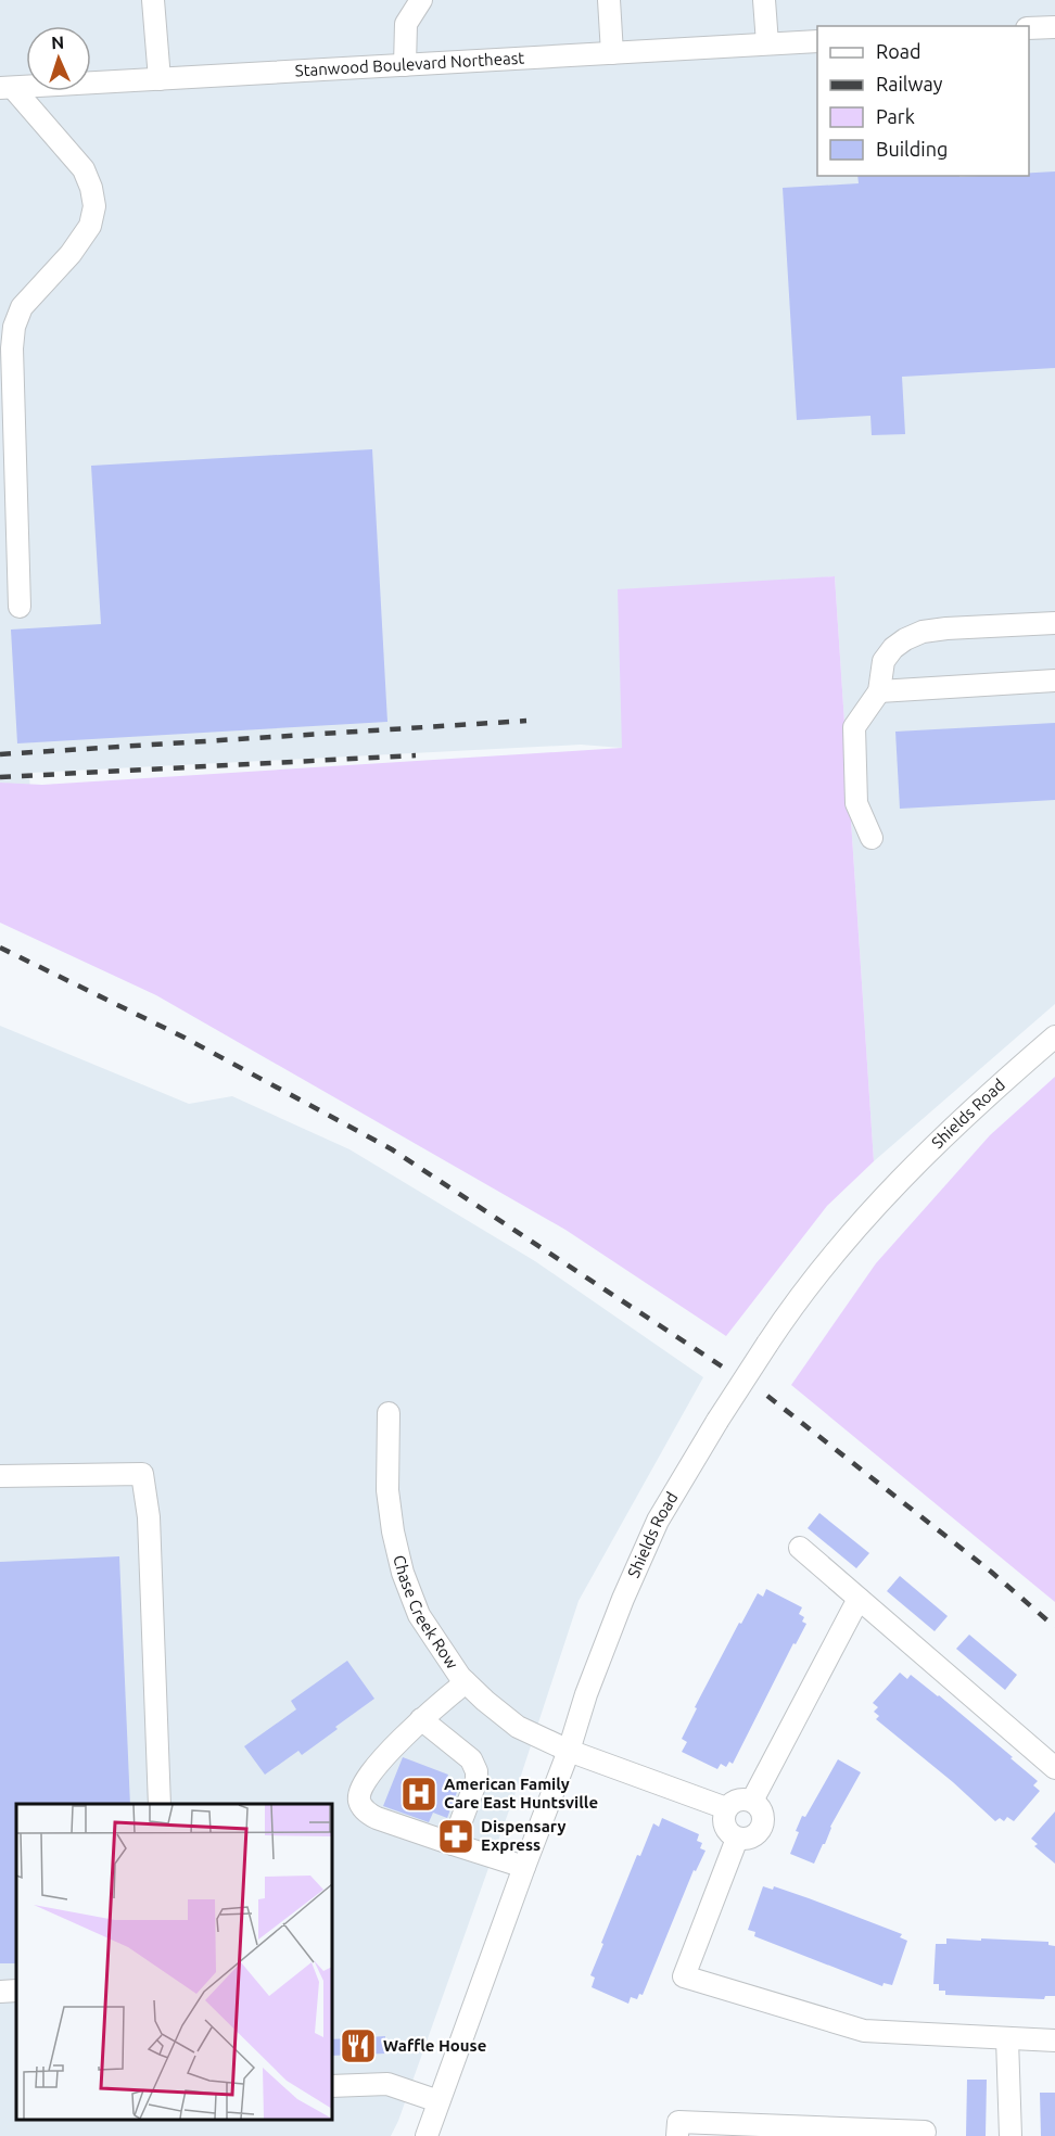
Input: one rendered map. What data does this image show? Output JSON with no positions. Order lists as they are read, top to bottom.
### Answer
{
  "streets": {
    "street": ["Stanwood Boulevard Northeast", "Shields Road", "Chase Creek Row"]
  },
  "crossings": [
    ["Shields Road", "Chase Creek Row"]
  ],
  "places": {
    "hospital": ["American Family Care East Huntsville"],
    "pharmacy": ["Dispensary Express"],
    "restaurant": ["Waffle House"]
  },
  "legend": [
    "Road",
    "Railway",
    "Park",
    "Building"
  ],
  "north": "top"
}
